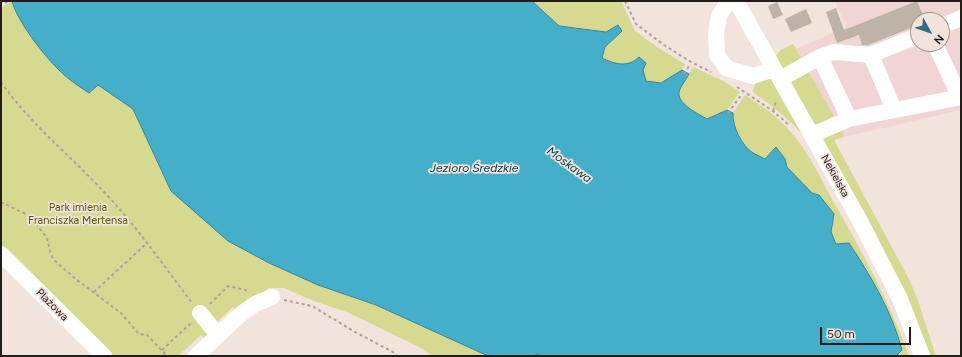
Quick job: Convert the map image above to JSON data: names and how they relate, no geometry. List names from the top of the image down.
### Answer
{
  "streets": {
    "street": ["Nekielska", "Plażowa"]
  },
  "water": ["Moskawa", "Jezioro Średzkie"],
  "parks": ["Park imienia Franciszka Mertensa"],
  "scale_bar": "50 m",
  "north": "bottom right"
}
